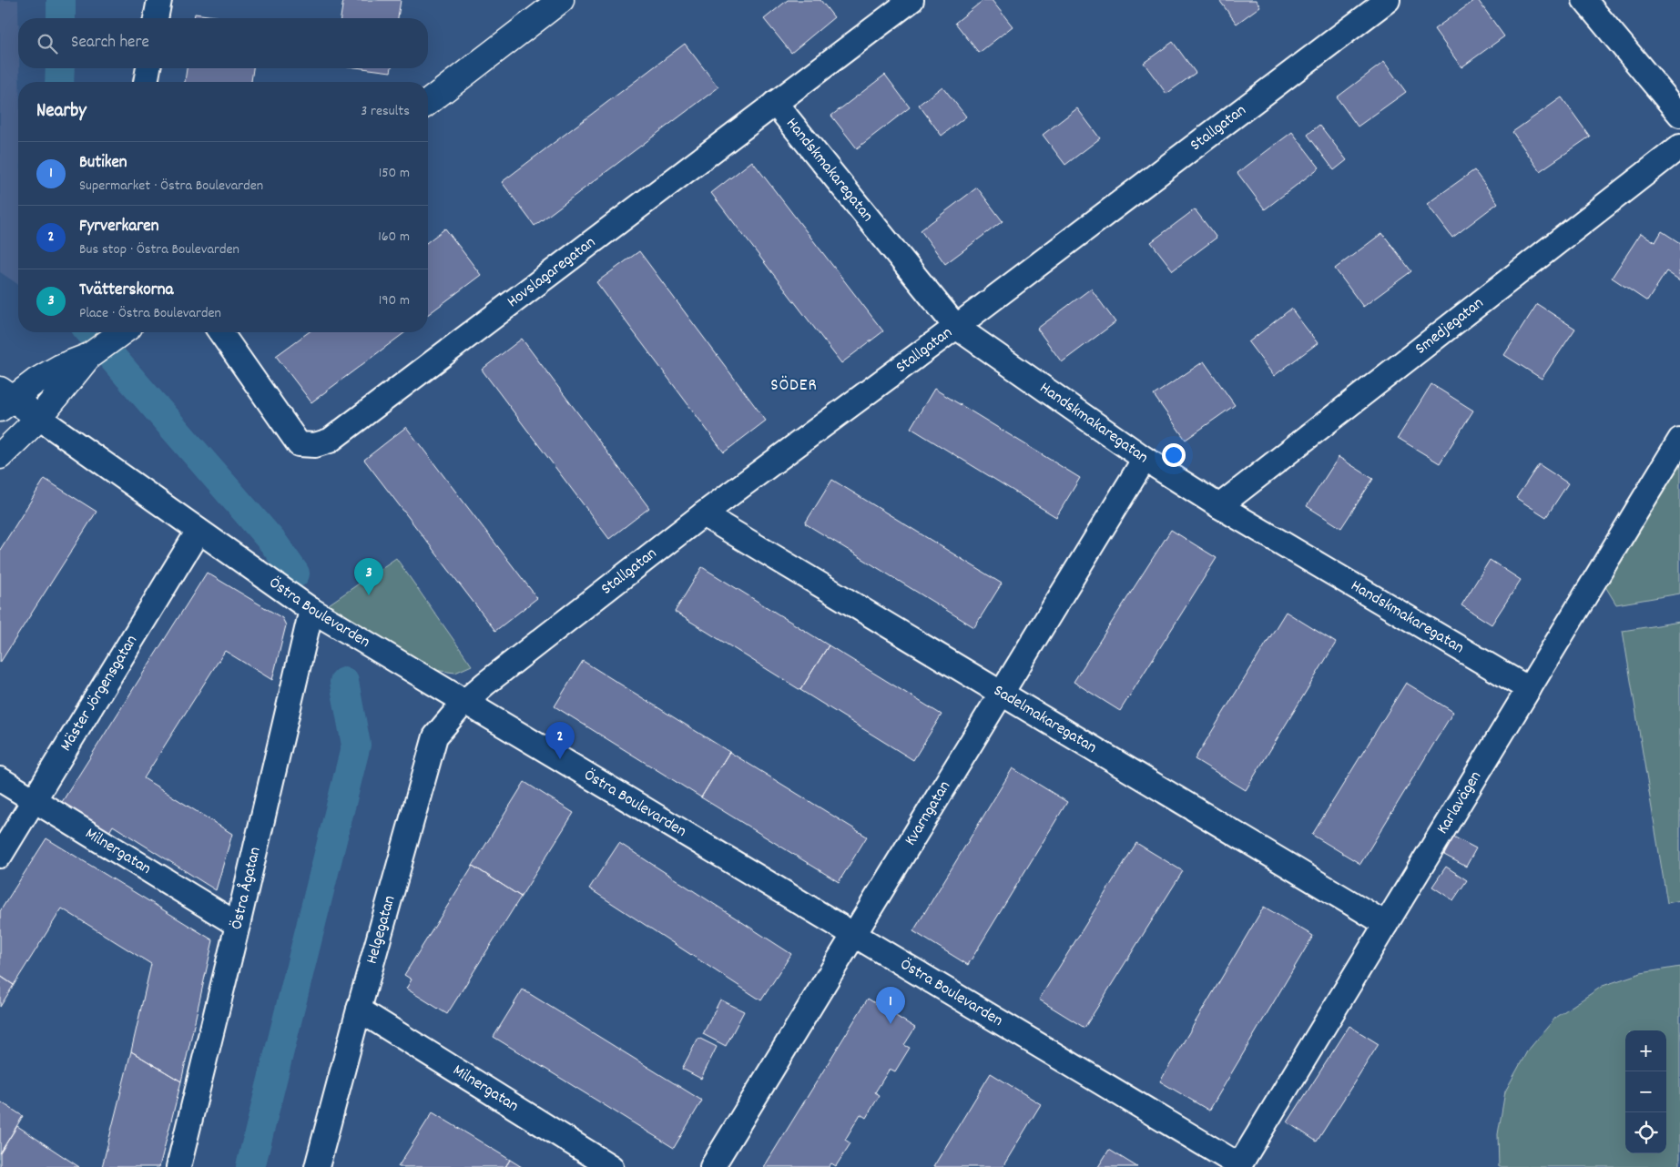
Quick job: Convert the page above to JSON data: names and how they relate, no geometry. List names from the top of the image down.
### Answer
{
  "streets": {
    "main road": ["Östra Boulevarden"],
    "street": [
      "Stallgatan",
      "Handskmakaregatan",
      "Hovslagaregatan",
      "Smedjegatan",
      "Mäster Jörgensgatan",
      "Sadelmakaregatan",
      "Karlavägen",
      "Kvarngatan",
      "Milnergatan",
      "Östra Ågatan",
      "Helgegatan"
    ]
  },
  "crossings": [
    ["Stallgatan", "Handskmakaregatan"],
    ["Stallgatan", "Östra Boulevarden"],
    ["Stallgatan", "Sadelmakaregatan"],
    ["Stallgatan", "Helgegatan"],
    ["Handskmakaregatan", "Hovslagaregatan"],
    ["Handskmakaregatan", "Smedjegatan"],
    ["Handskmakaregatan", "Karlavägen"],
    ["Handskmakaregatan", "Kvarngatan"],
    ["Östra Boulevarden", "Mäster Jörgensgatan"],
    ["Östra Boulevarden", "Karlavägen"],
    ["Östra Boulevarden", "Kvarngatan"],
    ["Östra Boulevarden", "Östra Ågatan"],
    ["Östra Boulevarden", "Helgegatan"],
    ["Mäster Jörgensgatan", "Milnergatan"],
    ["Sadelmakaregatan", "Karlavägen"],
    ["Sadelmakaregatan", "Kvarngatan"],
    ["Milnergatan", "Östra Ågatan"],
    ["Milnergatan", "Helgegatan"]
  ],
  "districts": ["SÖDER"],
  "page": {
    "search": "Search here",
    "heading": ["Nearby", "3 results"],
    "list": [
      {
        "mark": "1",
        "name": "Butiken",
        "note": "Supermarket · Östra Boulevarden",
        "value": "150 m"
      },
      {
        "mark": "2",
        "name": "Fyrverkaren",
        "note": "Bus stop · Östra Boulevarden",
        "value": "160 m"
      },
      {
        "mark": "3",
        "name": "Tvätterskorna",
        "note": "Place · Östra Boulevarden",
        "value": "190 m"
      }
    ],
    "pins": ["3", "2", "1"],
    "map_buttons": ["+", "−"]
  }
}
